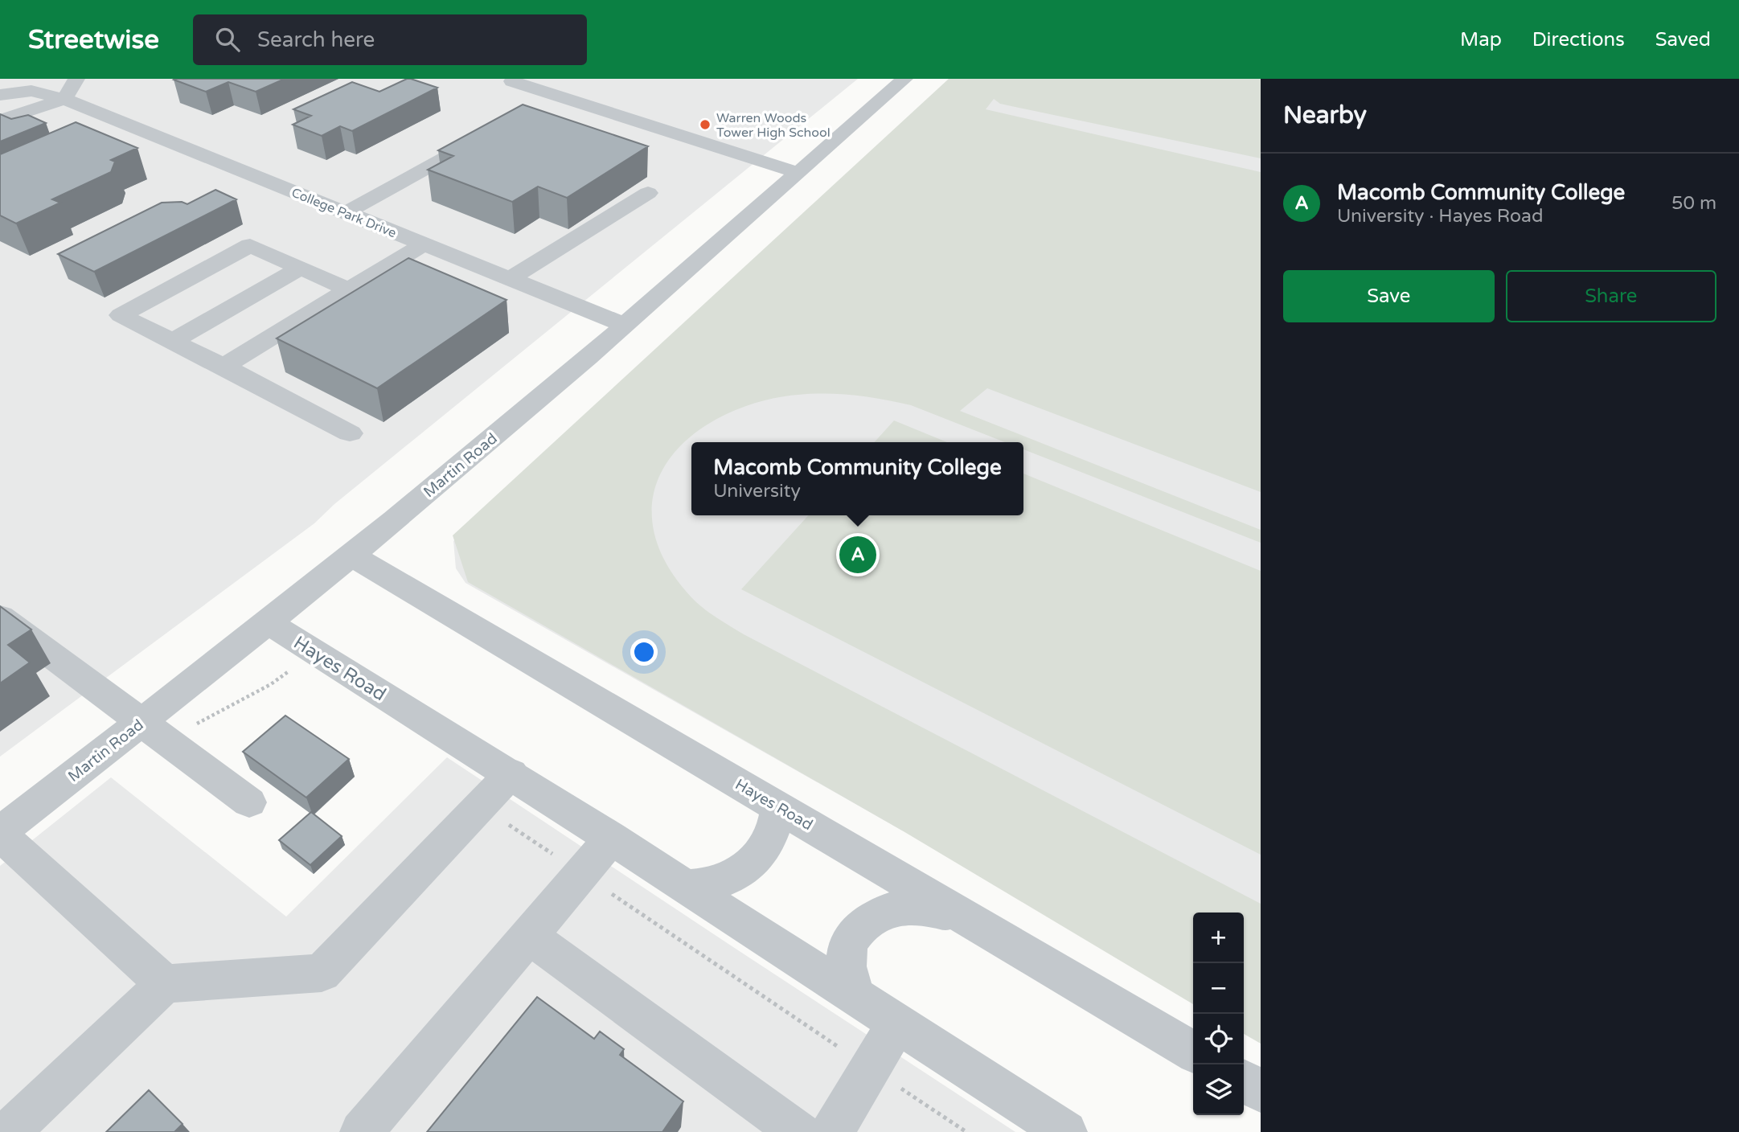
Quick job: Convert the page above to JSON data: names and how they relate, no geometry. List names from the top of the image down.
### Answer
{
  "streets": {
    "street": ["College Park Drive", "Martin Road", "Hayes Road"]
  },
  "crossings": [
    ["College Park Drive", "Martin Road"],
    ["Martin Road", "Hayes Road"]
  ],
  "places": ["Warren Woods Tower High School"],
  "page": {
    "header": "Streetwise",
    "search": "Search here",
    "nav": ["Map", "Directions", "Saved"],
    "heading": "Nearby",
    "list": [
      {
        "mark": "A",
        "name": "Macomb Community College",
        "note": "University · Hayes Road",
        "value": "50 m"
      }
    ],
    "buttons": ["Save", "Share"],
    "popup": ["Macomb Community College", "University"],
    "pins": "A",
    "map_buttons": ["+", "−"]
  }
}
